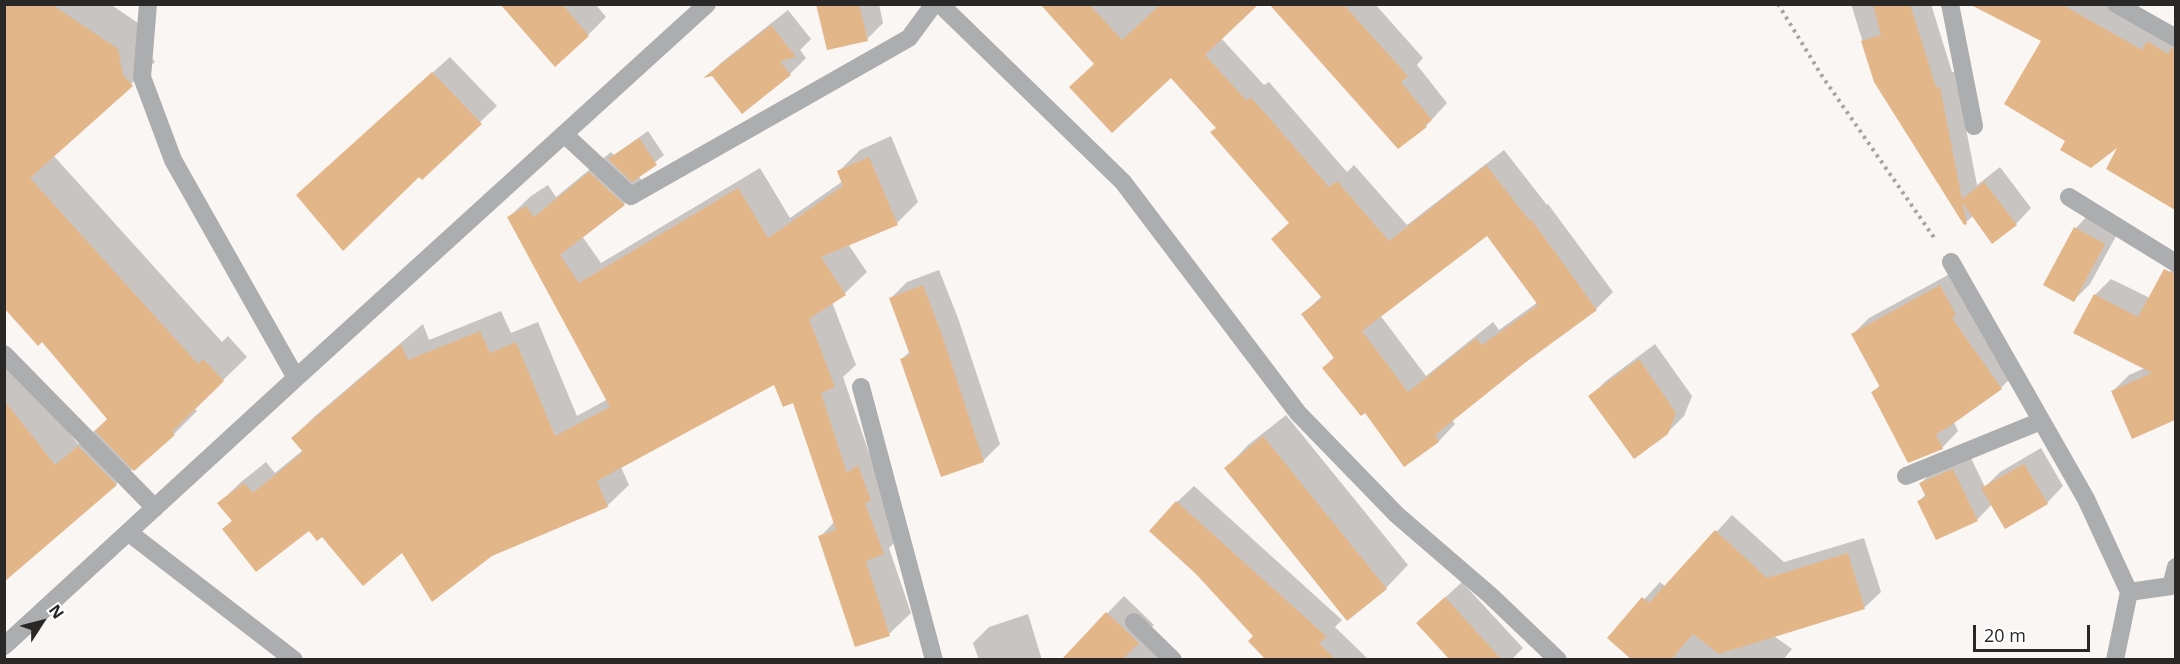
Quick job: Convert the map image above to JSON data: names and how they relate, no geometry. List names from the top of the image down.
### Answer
{
  "scale_bar": "20 m",
  "north": "top right"
}
